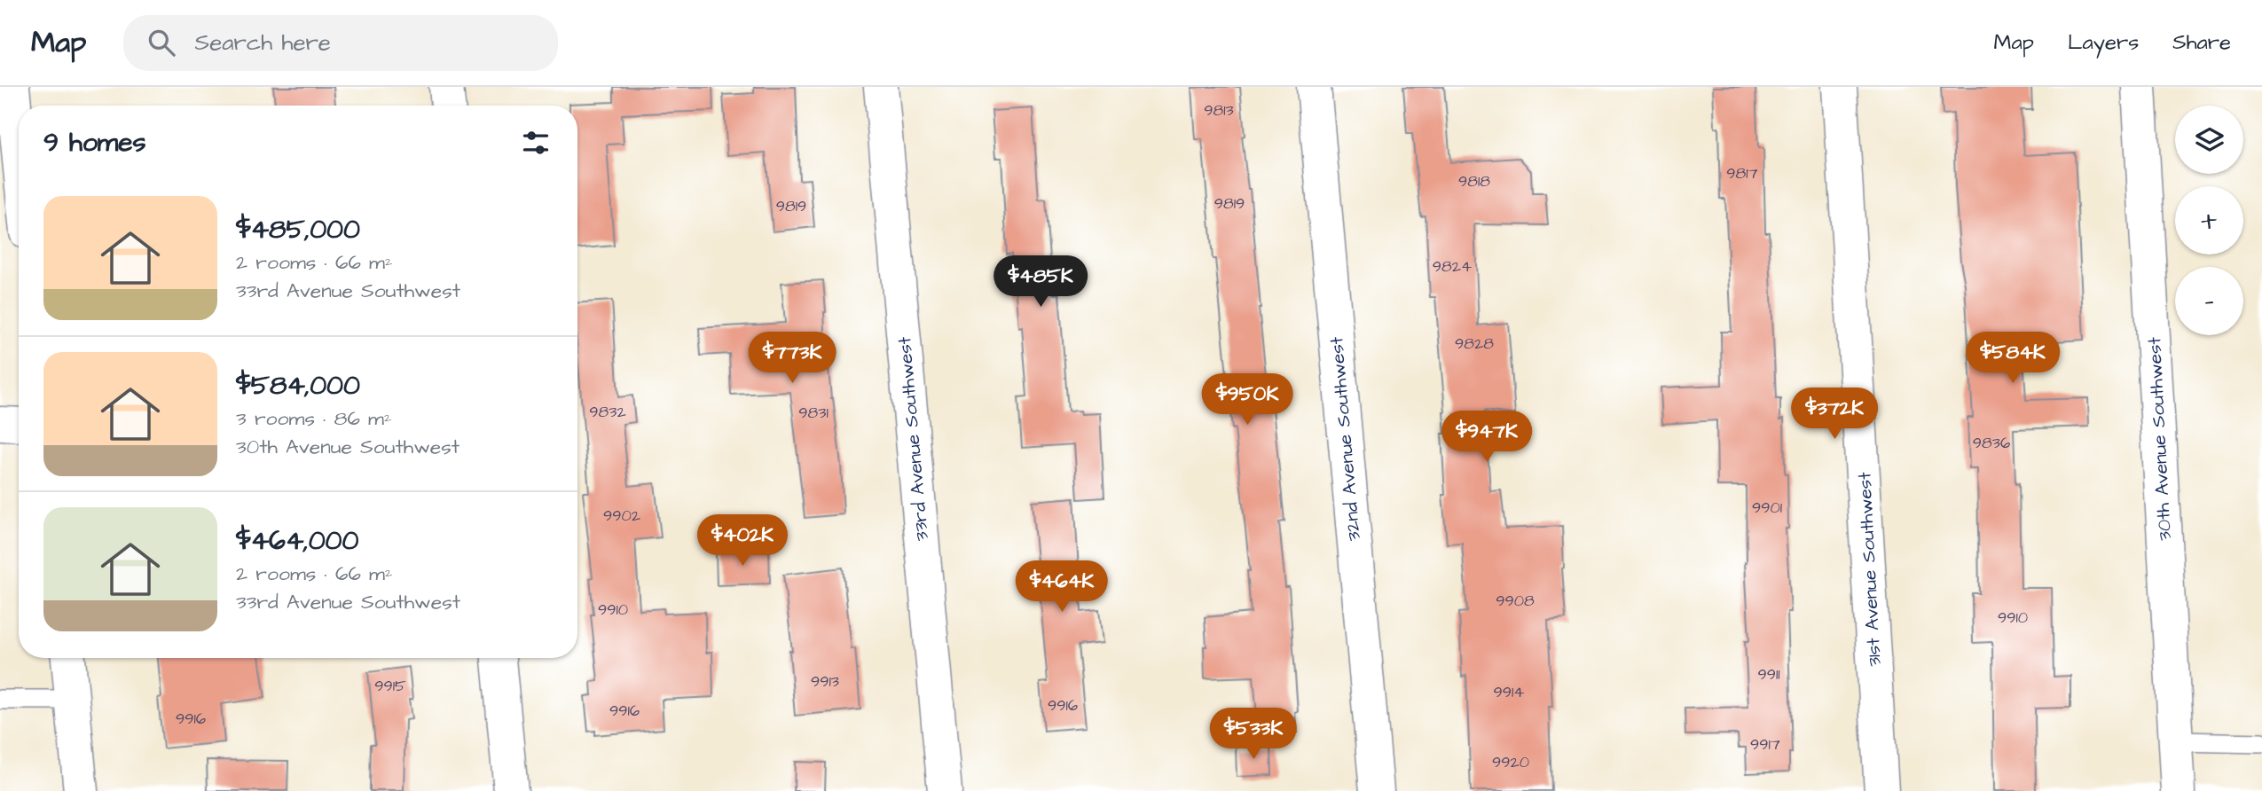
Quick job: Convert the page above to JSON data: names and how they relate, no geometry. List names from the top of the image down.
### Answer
{
  "streets": {
    "street": [
      "33rd Avenue Southwest",
      "32nd Avenue Southwest",
      "30th Avenue Southwest",
      "31st Avenue Southwest"
    ]
  },
  "house_numbers": [
    "9813",
    "9817",
    "9818",
    "9819",
    "9819",
    "9824",
    "9828",
    "9832",
    "9831",
    "9836",
    "9901",
    "9902",
    "9908",
    "9910",
    "9910",
    "9911",
    "9913",
    "9915",
    "9914",
    "9916",
    "9916",
    "9916",
    "9917",
    "9920"
  ],
  "page": {
    "header": "Map",
    "search": "Search here",
    "nav": ["Map", "Layers", "Share"],
    "map_buttons": ["+", "−"],
    "heading": "9 homes",
    "list": [
      {
        "name": "$485,000",
        "note": "2 rooms · 66 m² · 33rd Avenue Southwest"
      },
      {
        "name": "$584,000",
        "note": "3 rooms · 86 m² · 30th Avenue Southwest"
      },
      {
        "name": "$464,000",
        "note": "2 rooms · 66 m² · 33rd Avenue Southwest"
      }
    ],
    "price": [
      "$485K",
      "$773K",
      "$584K",
      "$950K",
      "$372K",
      "$947K",
      "$402K",
      "$464K",
      "$533K"
    ]
  }
}
